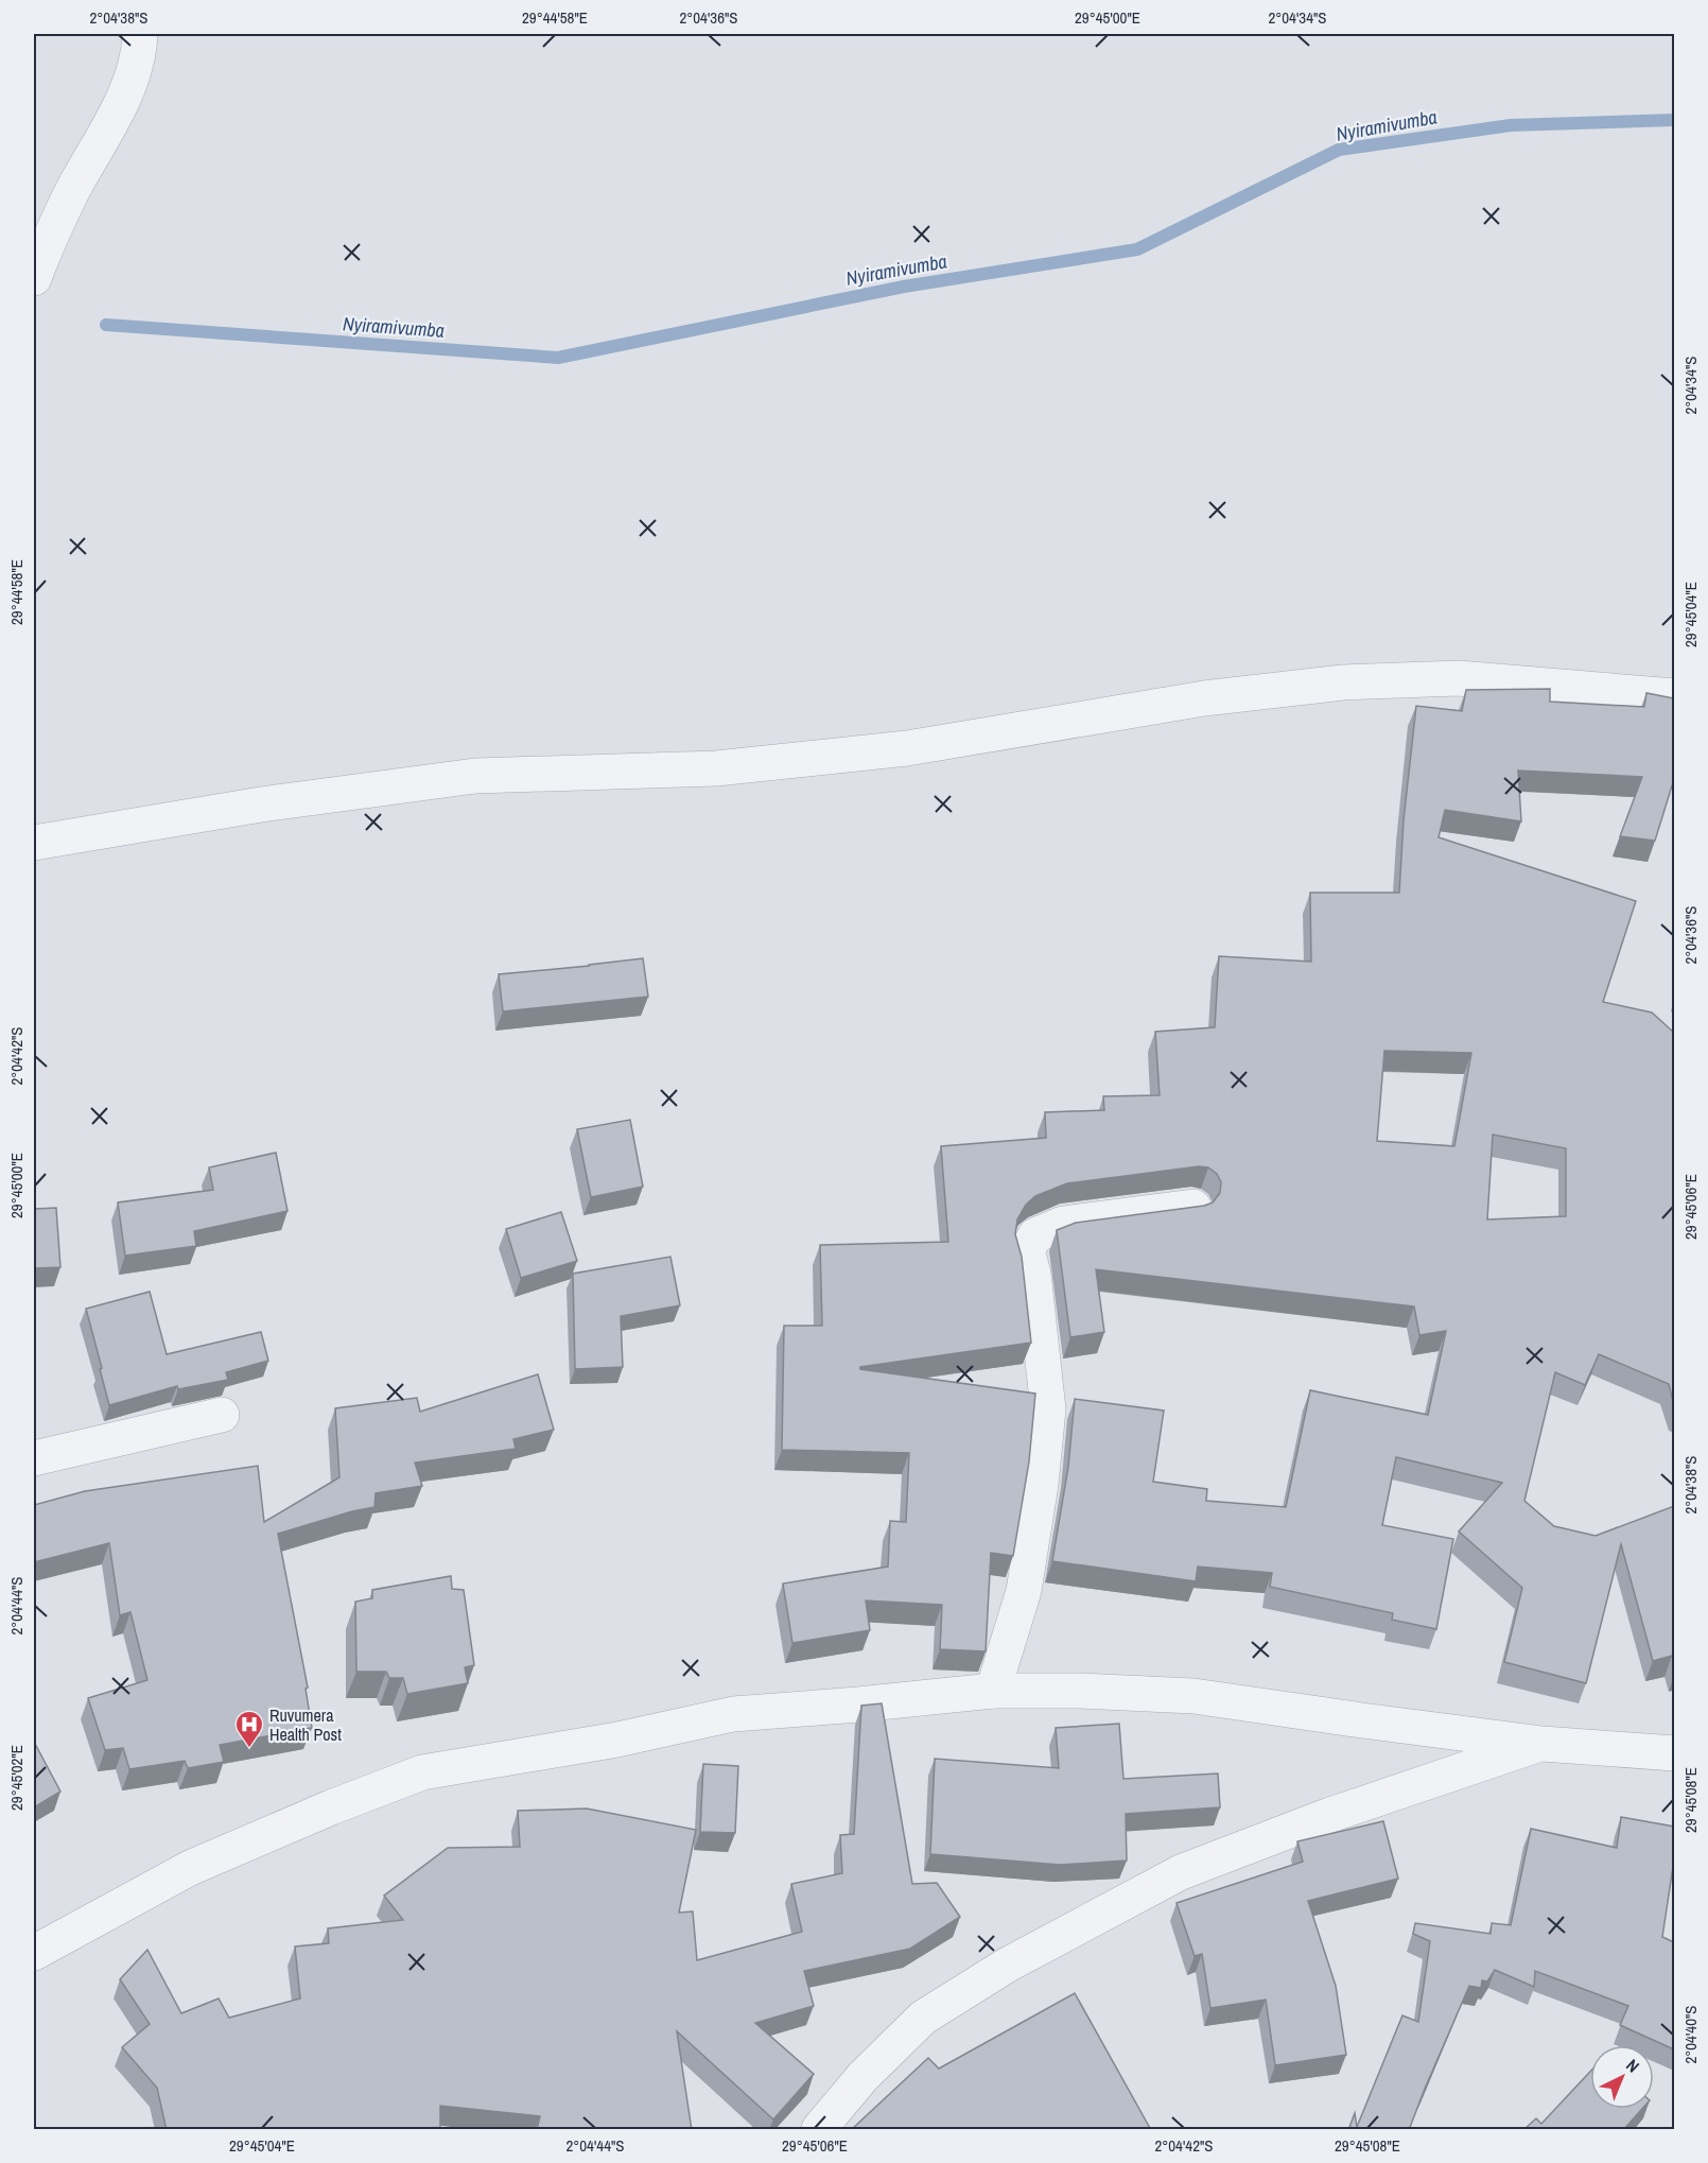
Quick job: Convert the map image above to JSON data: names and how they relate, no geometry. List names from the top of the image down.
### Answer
{
  "water": ["Nyiramivumba"],
  "places": {
    "hospital": ["Ruvumera Health Post"]
  },
  "north": "top right",
  "coordinates": [
    "2°04'38\"S",
    "29°44'58\"E",
    "2°04'36\"S",
    "29°45'00\"E",
    "2°04'34\"S",
    "29°45'04\"E",
    "2°04'42\"S",
    "29°45'06\"E",
    "2°04'44\"S",
    "29°45'02\"E",
    "29°45'08\"E",
    "2°04'40\"S"
  ]
}
